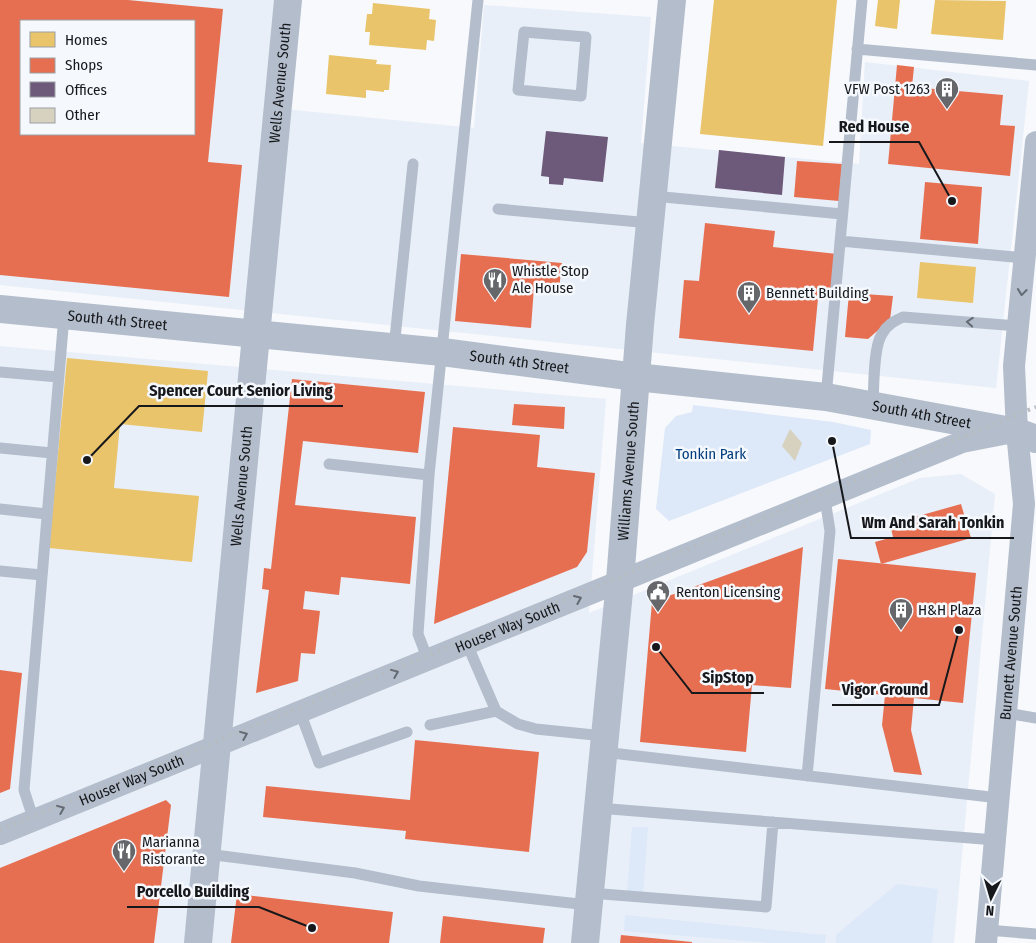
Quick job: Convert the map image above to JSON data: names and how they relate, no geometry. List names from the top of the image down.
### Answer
{
  "streets": {
    "street": [
      "Wells Avenue South",
      "South 4th Street",
      "Williams Avenue South",
      "Houser Way South",
      "Burnett Avenue South"
    ]
  },
  "crossings": [
    ["Wells Avenue South", "South 4th Street"],
    ["Wells Avenue South", "Houser Way South"],
    ["South 4th Street", "Williams Avenue South"],
    ["South 4th Street", "Houser Way South"],
    ["South 4th Street", "Burnett Avenue South"],
    ["Williams Avenue South", "Houser Way South"],
    ["Houser Way South", "Burnett Avenue South"]
  ],
  "one_way": ["Houser Way South"],
  "parks": ["Tonkin Park"],
  "places": {
    "building": ["VFW Post 1263", "Bennett Building", "H&H Plaza"],
    "other": [
      "Red House",
      "Wm And Sarah Tonkin",
      "Spencer Court Senior Living",
      "Vigor Ground",
      "SipStop",
      "Porcello Building"
    ],
    "restaurant": ["Whistle Stop Ale House", "Marianna Ristorante"],
    "public building": ["Renton Licensing"]
  },
  "legend": [
    "Homes",
    "Shops",
    "Offices",
    "Other"
  ],
  "north": "bottom"
}
